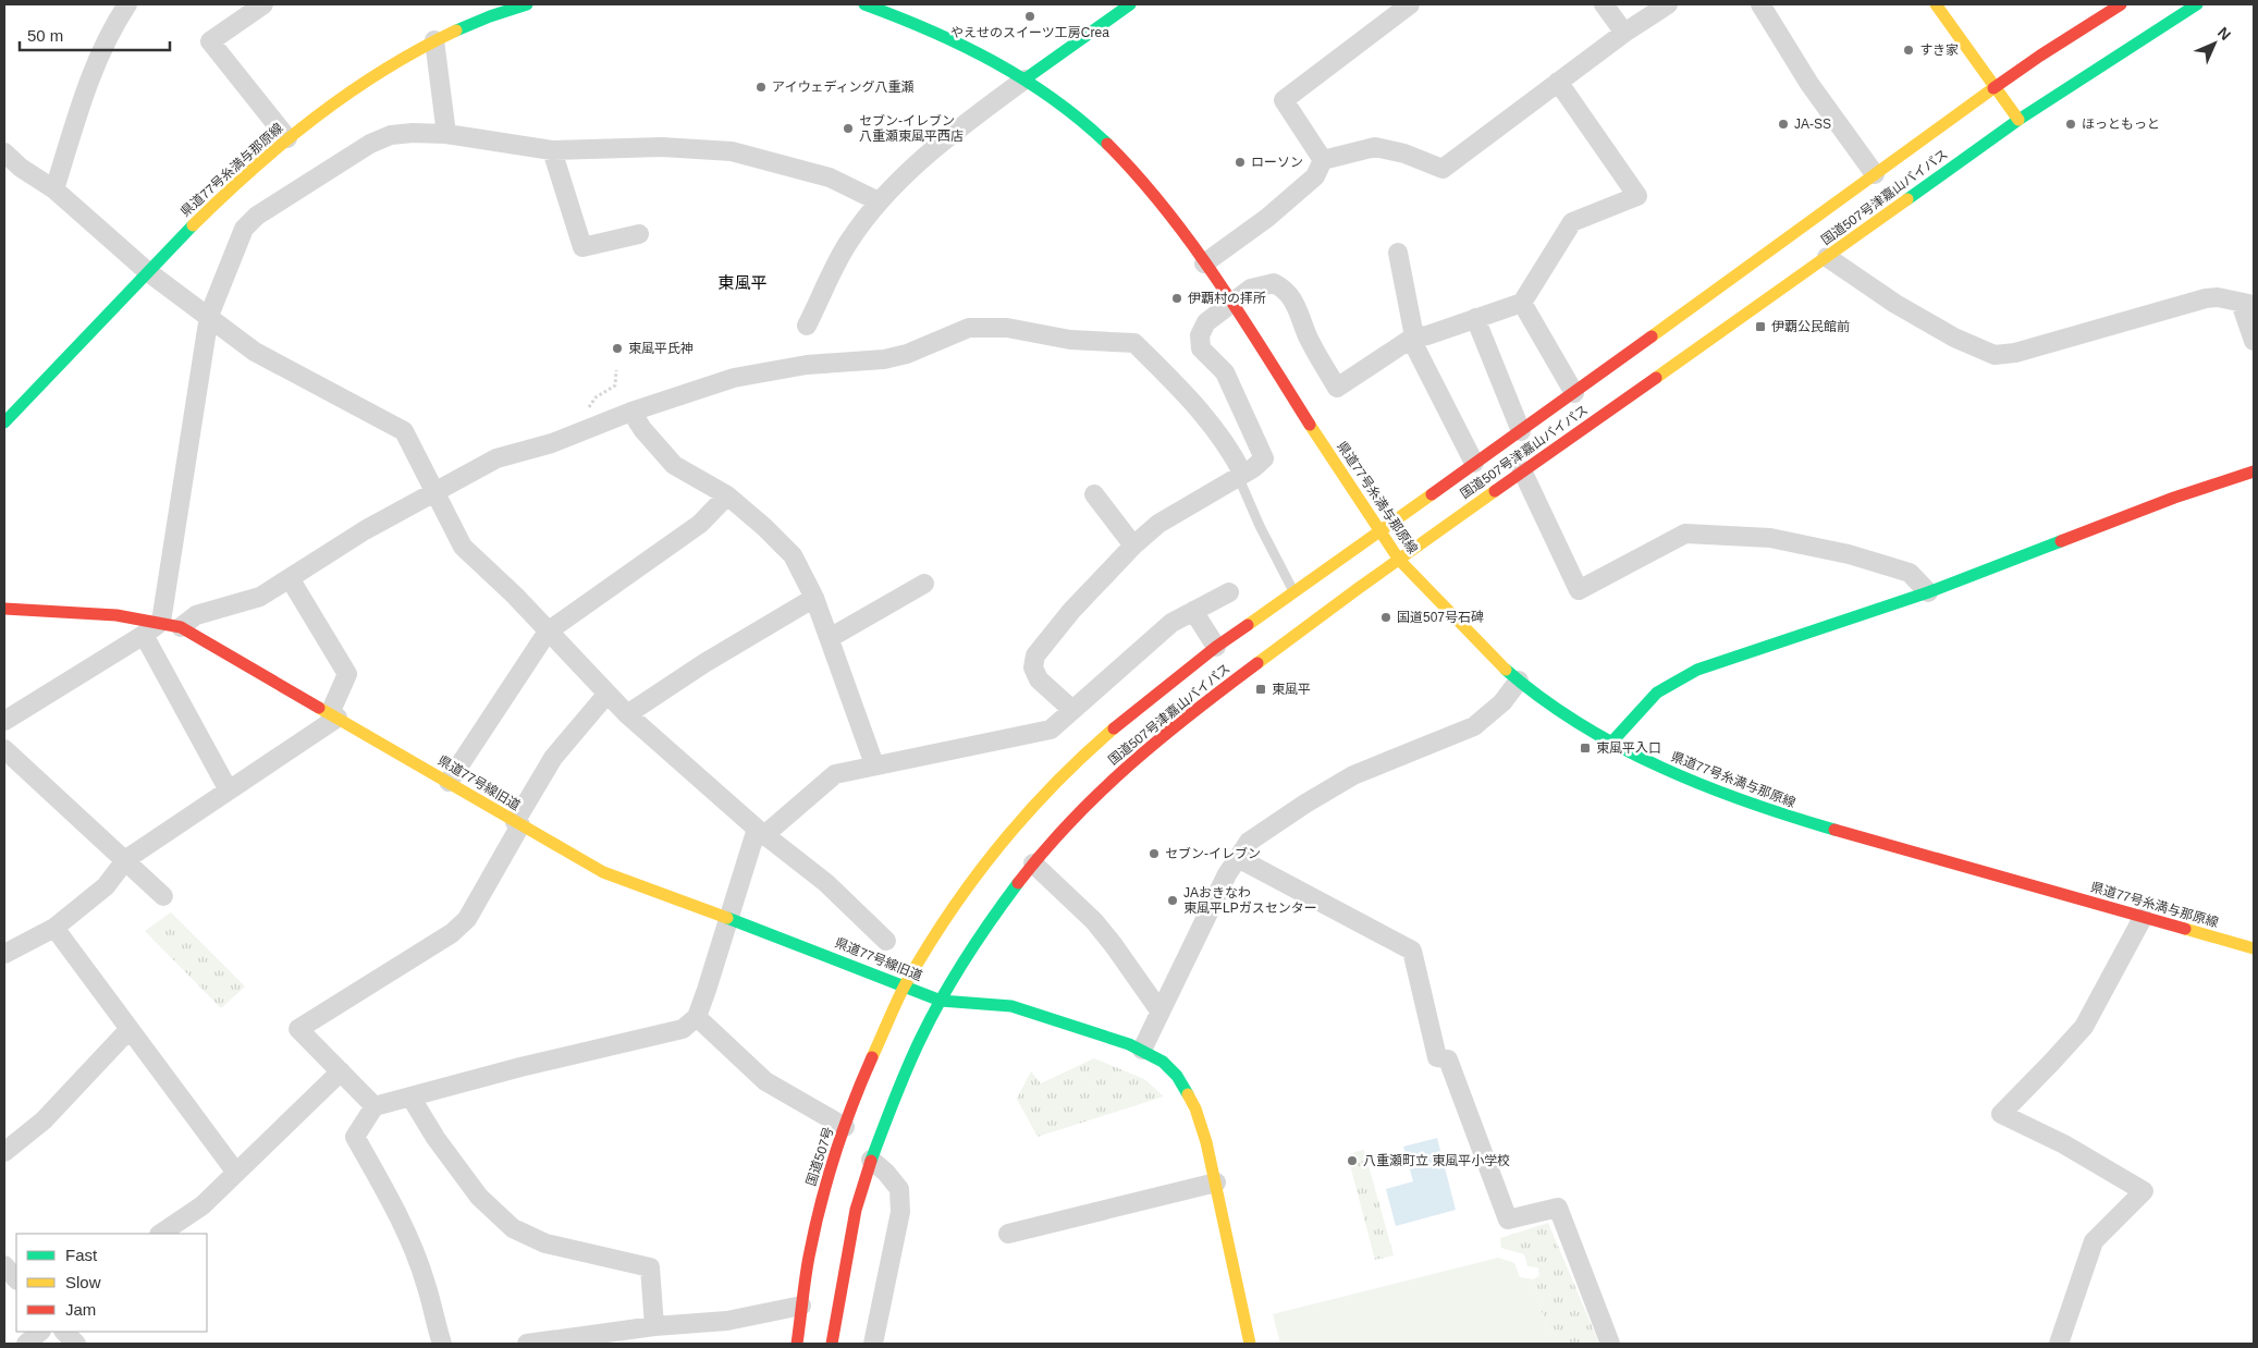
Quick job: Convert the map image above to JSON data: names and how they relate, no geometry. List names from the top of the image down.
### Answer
{
  "streets": {
    "main road": [
      "県道77号糸満与那原線",
      "国道507号津嘉山バイパス",
      "県道77号線旧道",
      "国道507号"
    ]
  },
  "crossings": [
    ["県道77号糸満与那原線", "国道507号津嘉山バイパス"],
    ["国道507号津嘉山バイパス", "県道77号線旧道"],
    ["国道507号津嘉山バイパス", "国道507号"],
    ["県道77号線旧道", "国道507号"]
  ],
  "districts": ["東風平"],
  "places": {
    "other": [
      "やえせのスイーツ工房Crea",
      "すき家",
      "アイウェディング八重瀬",
      "JA-SS",
      "ほっともっと",
      "セブン-イレブン 八重瀬東風平西店",
      "ローソン",
      "伊覇村の拝所",
      "東風平氏神",
      "国道507号石碑",
      "セブン-イレブン",
      "JAおきなわ 東風平LPガスセンター",
      "八重瀬町立 東風平小学校"
    ],
    "transit": ["伊覇公民館前", "東風平", "東風平入口"]
  },
  "legend": ["Fast", "Slow", "Jam"],
  "scale_bar": "50 m",
  "north": "top right"
}
